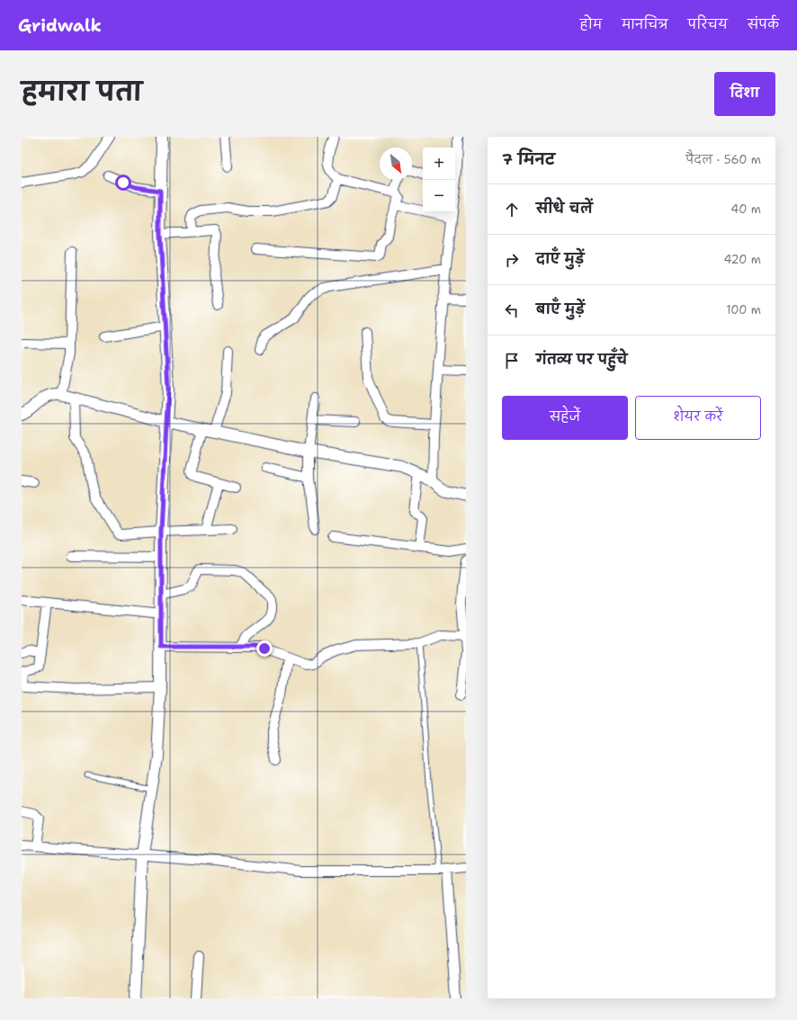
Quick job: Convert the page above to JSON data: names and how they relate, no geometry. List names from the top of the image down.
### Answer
{
  "north": "bottom right",
  "page": {
    "header": "Gridwalk",
    "nav": [
      "होम",
      "मानचित्र",
      "परिचय",
      "संपर्क"
    ],
    "title": "हमारा पता",
    "buttons": [
      "दिशा",
      ["सहेजें", "शेयर करें"]
    ],
    "heading": ["7 मिनट", "पैदल · 560 m"],
    "map_buttons": ["+", "−"],
    "list": [
      ["सीधे चलें", "40 m"],
      ["दाएँ मुड़ें", "420 m"],
      ["बाएँ मुड़ें", "100 m"],
      "गंतव्य पर पहुँचे"
    ]
  }
}
